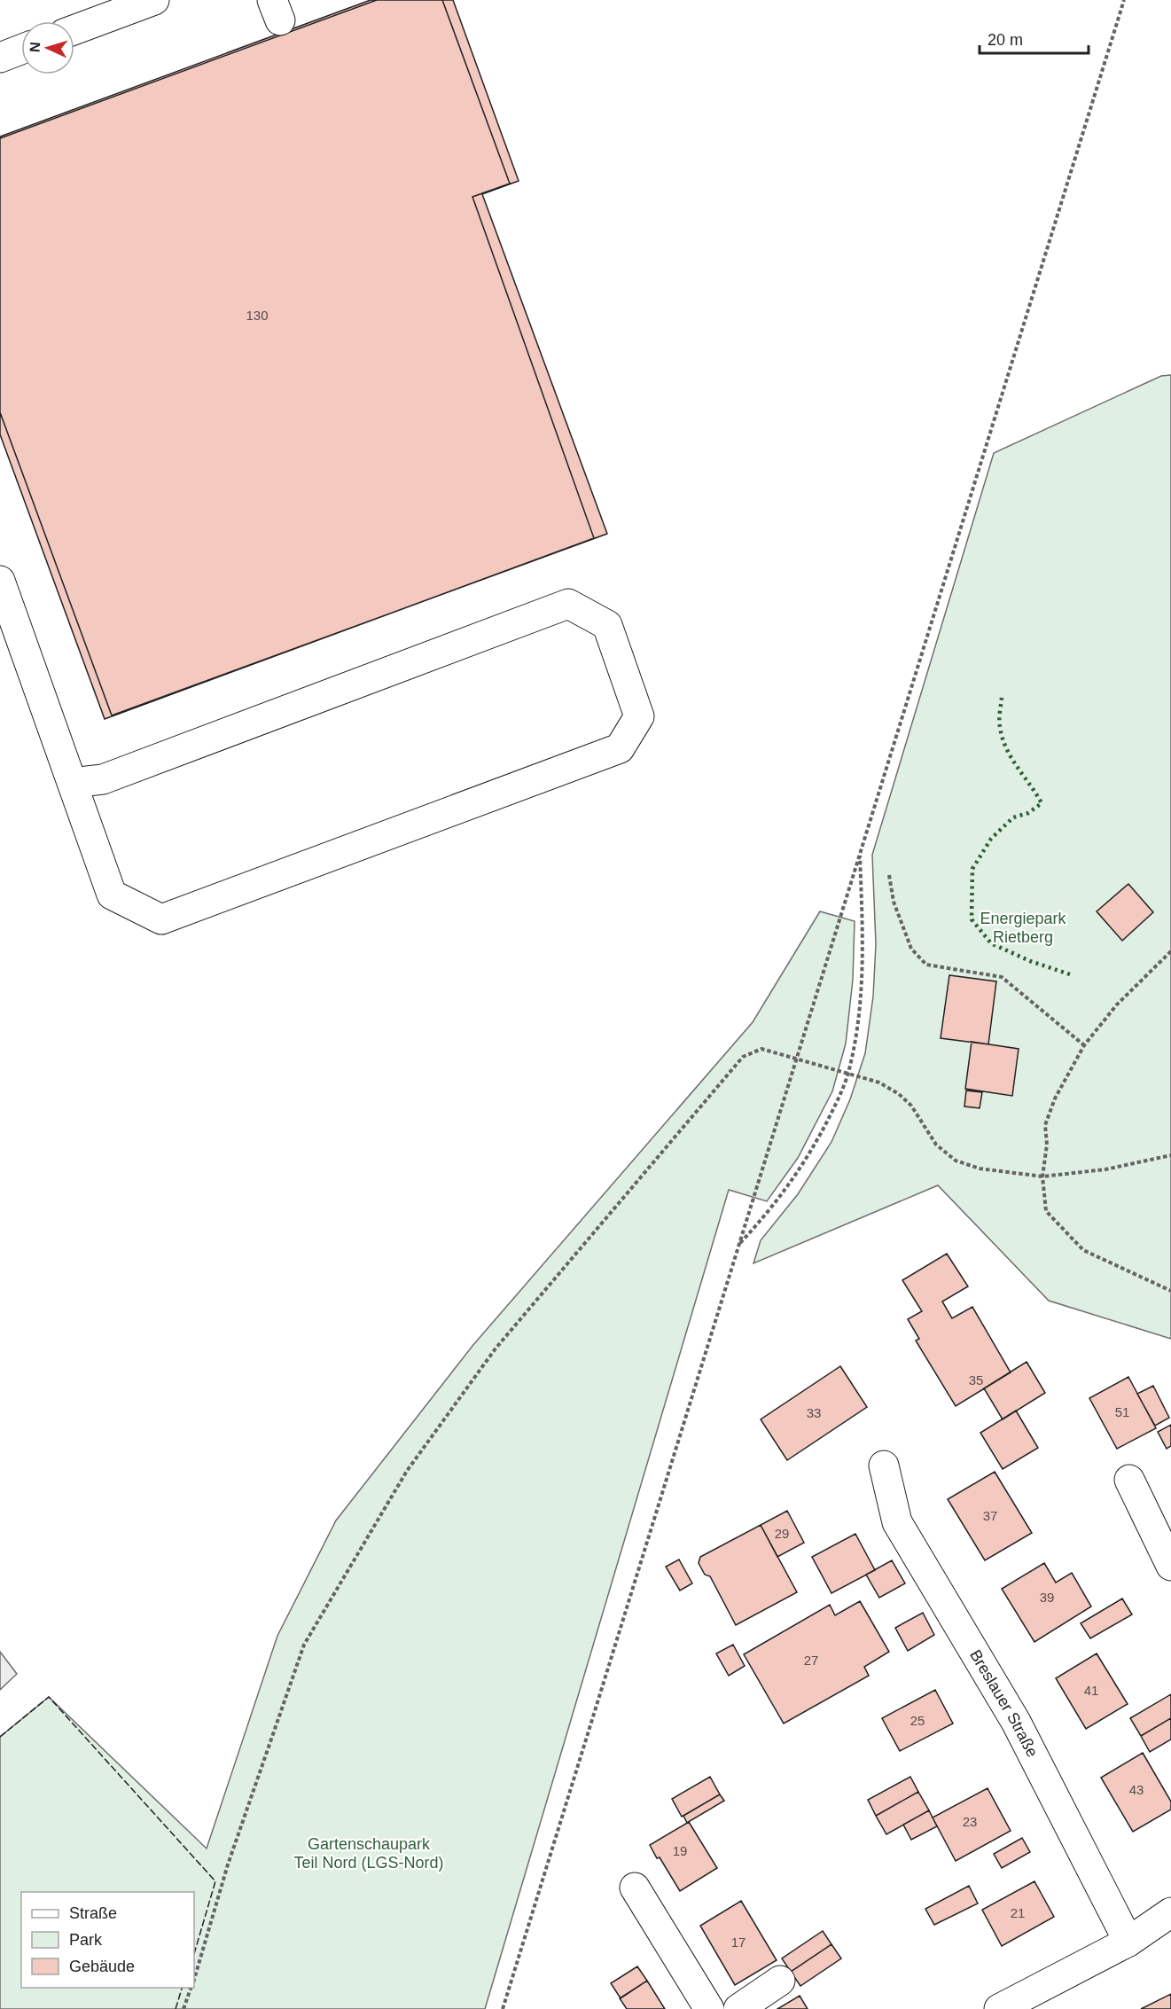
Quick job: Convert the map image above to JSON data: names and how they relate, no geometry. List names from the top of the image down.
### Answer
{
  "streets": {
    "street": ["Breslauer Straße"]
  },
  "parks": ["Energiepark Rietberg", "Gartenschaupark Teil Nord (LGS-Nord)"],
  "house_numbers": [
    "130",
    "35",
    "51",
    "33",
    "37",
    "29",
    "39",
    "27",
    "41",
    "25",
    "43",
    "23",
    "19",
    "21",
    "17"
  ],
  "legend": ["Straße", "Park", "Gebäude"],
  "scale_bar": "20 m",
  "north": "left"
}
